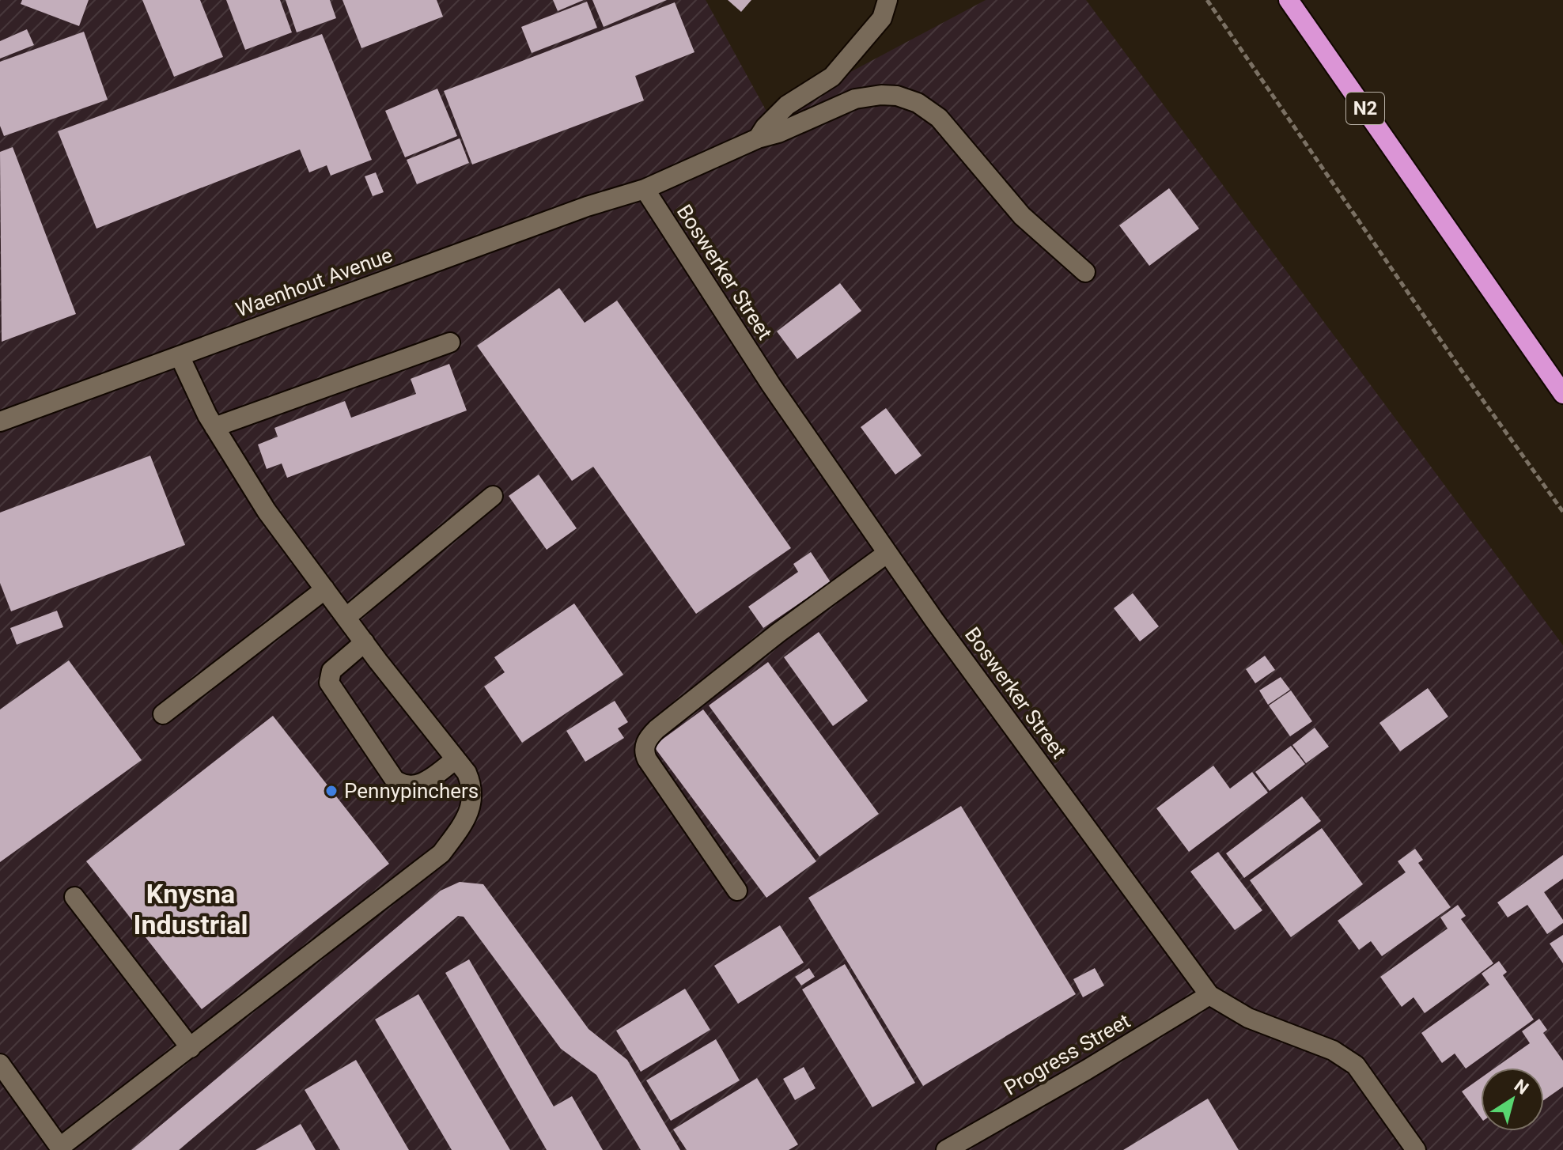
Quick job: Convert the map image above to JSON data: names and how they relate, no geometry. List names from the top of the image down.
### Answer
{
  "streets": {
    "highway": ["N2"],
    "street": ["Boswerker Street", "Waenhout Avenue", "Progress Street"]
  },
  "crossings": [
    ["Boswerker Street", "Waenhout Avenue"],
    ["Boswerker Street", "Progress Street"]
  ],
  "districts": ["Knysna Industrial"],
  "places": ["Pennypinchers"],
  "north": "top right"
}
